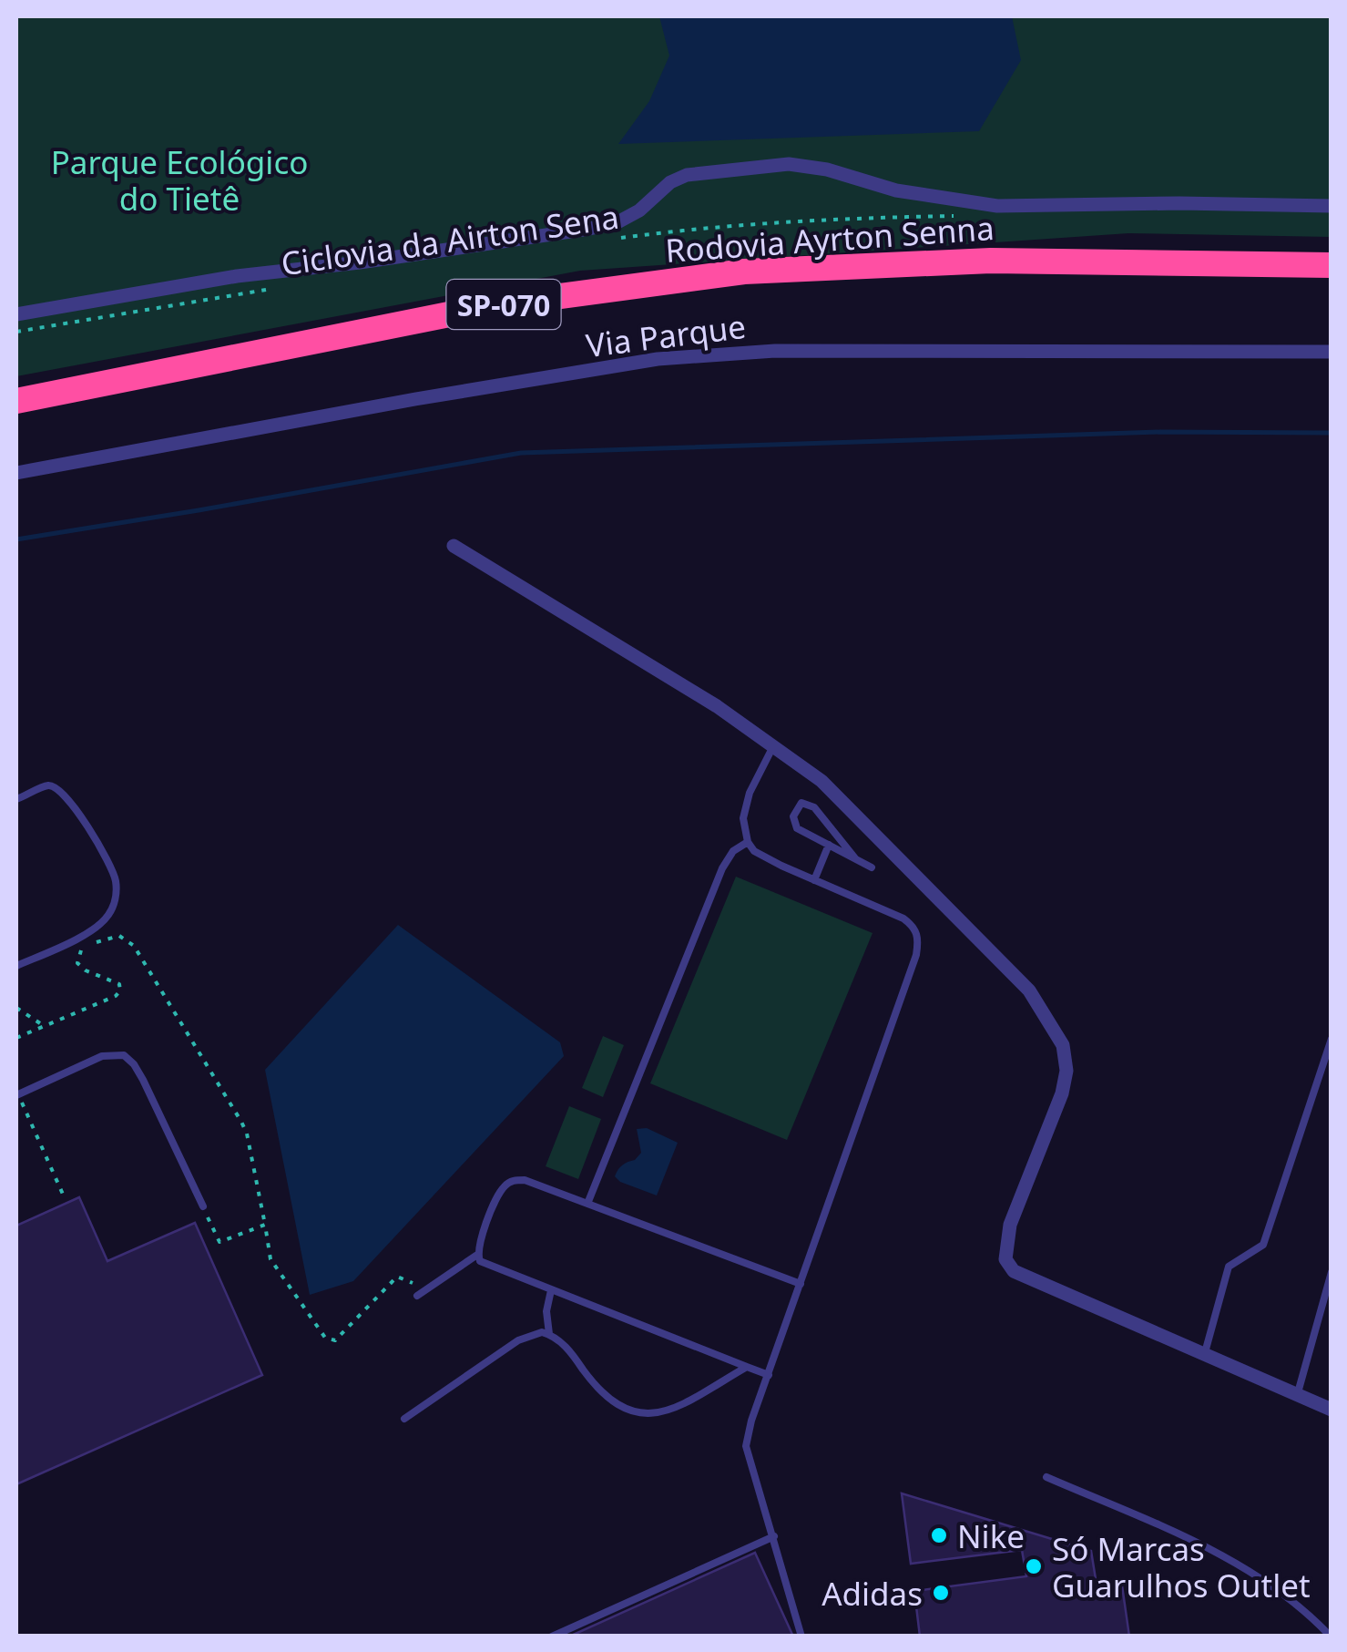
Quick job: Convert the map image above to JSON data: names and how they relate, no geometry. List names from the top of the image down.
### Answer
{
  "streets": {
    "highway": ["Rodovia Ayrton Senna", "SP-070"],
    "street": ["Via Parque"],
    "path": ["Ciclovia da Airton Sena"]
  },
  "parks": ["Parque Ecológico do Tietê"],
  "places": ["Nike", "Só Marcas Guarulhos Outlet", "Adidas"]
}
